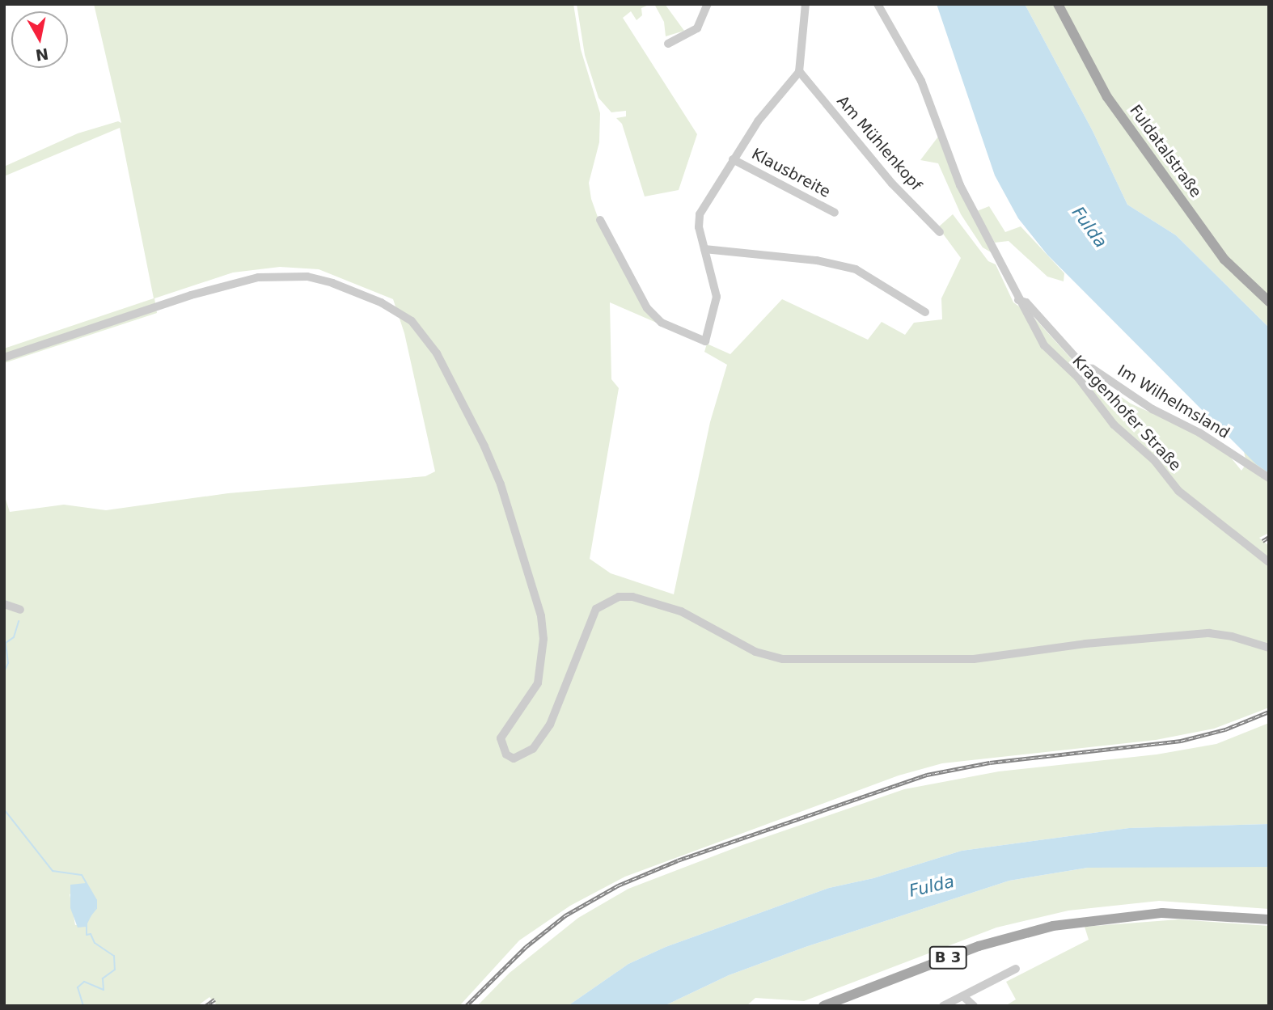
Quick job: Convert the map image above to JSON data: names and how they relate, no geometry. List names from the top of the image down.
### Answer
{
  "streets": {
    "main road": ["Fuldatalstraße", "B 3"],
    "street": [
      "Am Mühlenkopf",
      "Klausbreite",
      "Im Wilhelmsland",
      "Kragenhofer Straße"
    ]
  },
  "crossings": [
    ["Im Wilhelmsland", "Kragenhofer Straße"]
  ],
  "water": ["Fulda"],
  "north": "bottom"
}
